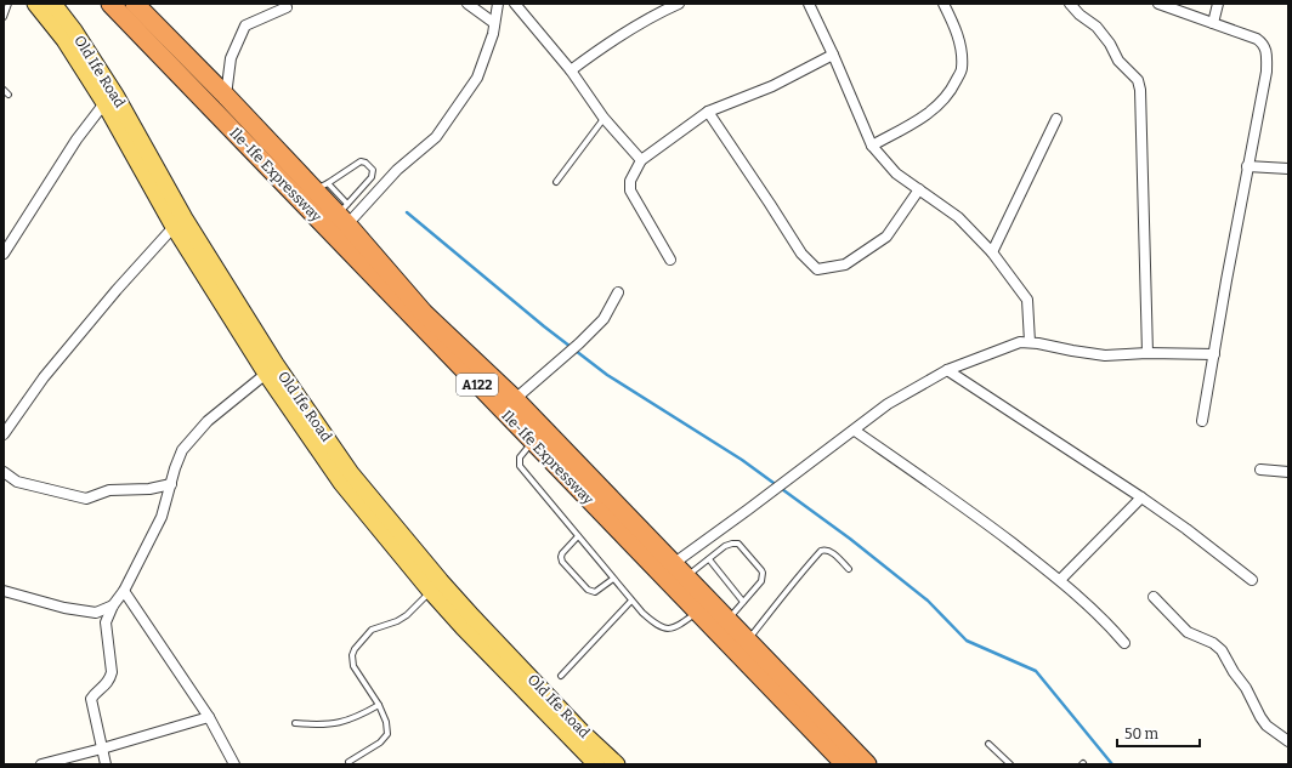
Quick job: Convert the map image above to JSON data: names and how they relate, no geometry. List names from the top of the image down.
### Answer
{
  "streets": {
    "highway": ["Ile-Ife Expressway", "A122"],
    "main road": ["Old Ife Road"]
  },
  "scale_bar": "50 m"
}
